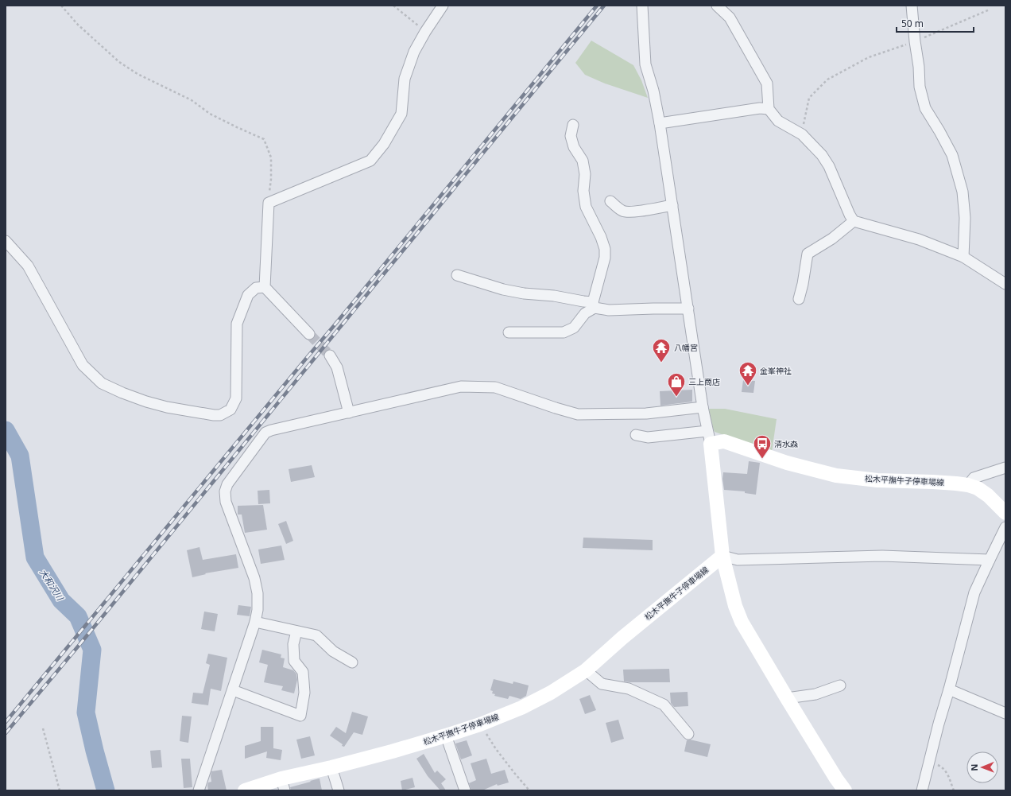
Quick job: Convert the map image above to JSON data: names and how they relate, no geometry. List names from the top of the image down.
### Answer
{
  "streets": {
    "main road": ["松木平撫牛子停車場線"]
  },
  "water": ["大和沢川"],
  "places": {
    "temple": ["八幡宮", "金峯神社"],
    "shop": ["三上商店"],
    "bus stop": ["清水森"]
  },
  "scale_bar": "50 m",
  "north": "left"
}
